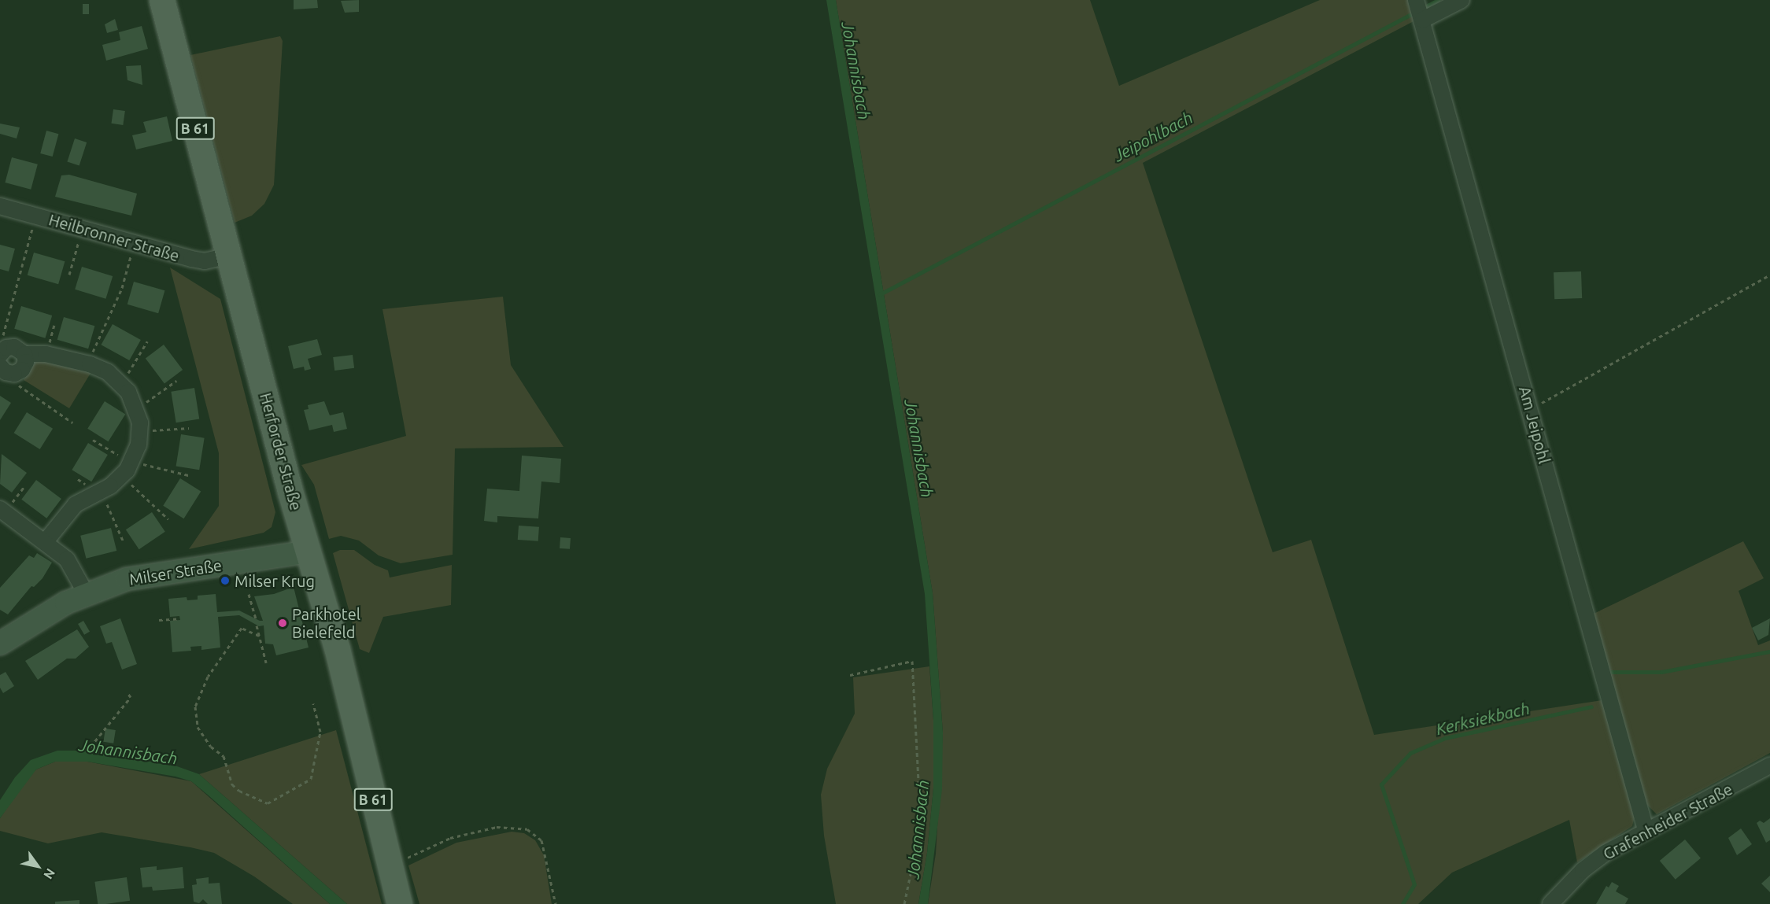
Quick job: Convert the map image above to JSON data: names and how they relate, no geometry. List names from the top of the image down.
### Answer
{
  "streets": {
    "main road": ["B 61", "Herforder Straße", "Milser Straße"],
    "street": ["Heilbronner Straße", "Am Jeipohl", "Grafenheider Straße"]
  },
  "crossings": [
    ["Heilbronner Straße", "Herforder Straße"],
    ["Am Jeipohl", "Grafenheider Straße"],
    ["Herforder Straße", "Milser Straße"]
  ],
  "water": ["Johannisbach", "Jeipohlbach", "Kerksiekbach"],
  "places": ["Milser Krug", "Parkhotel Bielefeld"],
  "north": "bottom right"
}
